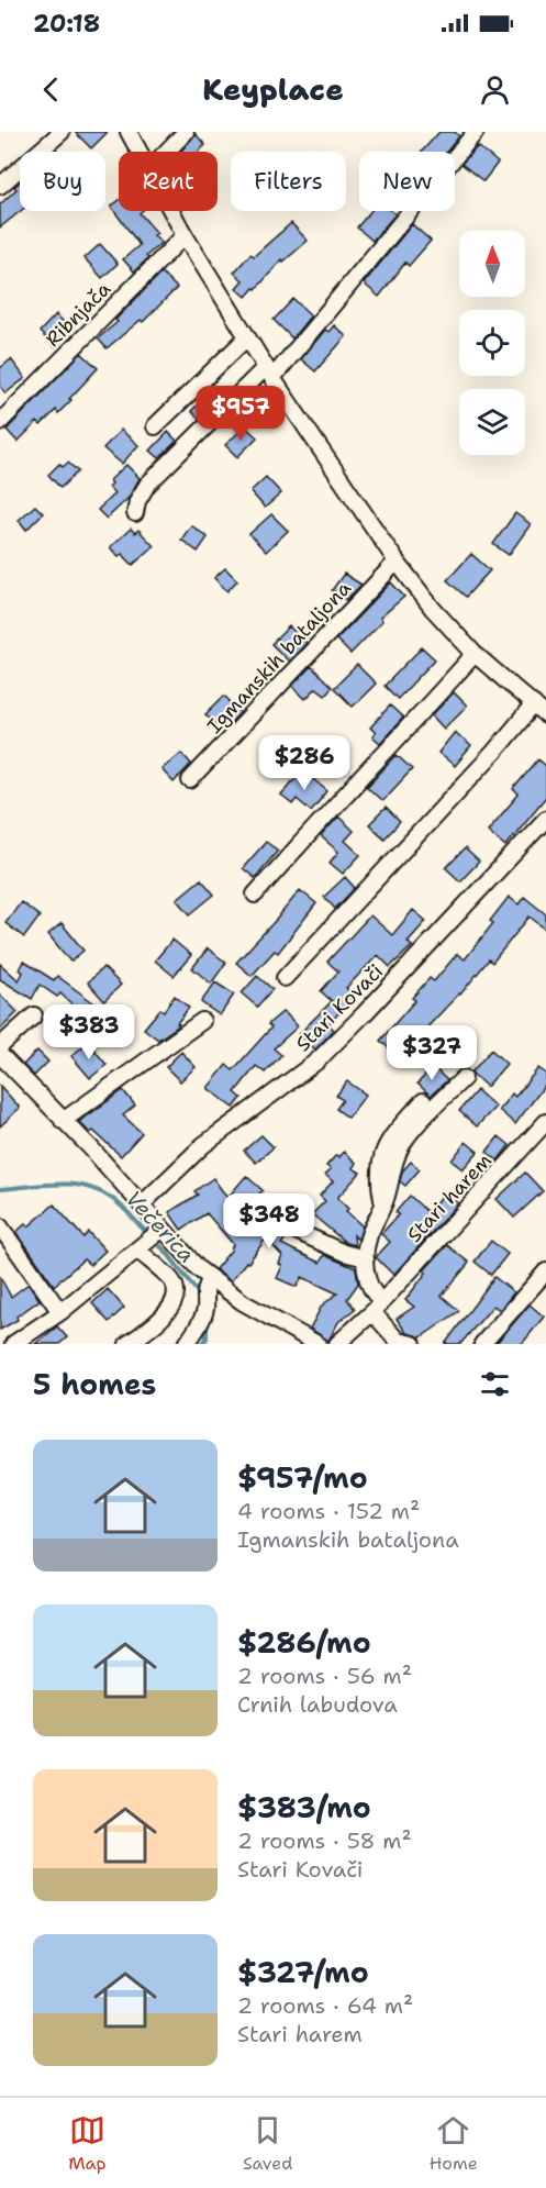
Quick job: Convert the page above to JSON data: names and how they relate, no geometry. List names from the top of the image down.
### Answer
{
  "streets": {
    "street": [
      "Ribnjača",
      "Igmanskih bataljona",
      "Stari Kovači",
      "Stari harem"
    ]
  },
  "water": ["Večerica"],
  "north": "top",
  "page": {
    "status": "20:18",
    "header": "Keyplace",
    "chip": [
      "Buy",
      "Rent",
      "Filters",
      "New"
    ],
    "price": [
      "$957",
      "$286",
      "$383",
      "$327",
      "$348"
    ],
    "heading": "5 homes",
    "list": [
      {
        "name": "$957/mo",
        "note": "4 rooms · 152 m² · Igmanskih bataljona"
      },
      {
        "name": "$286/mo",
        "note": "2 rooms · 56 m² · Crnih labudova"
      },
      {
        "name": "$383/mo",
        "note": "2 rooms · 58 m² · Stari Kovači"
      },
      {
        "name": "$327/mo",
        "note": "2 rooms · 64 m² · Stari harem"
      }
    ],
    "tabs": ["Map", "Saved", "Home"]
  }
}
